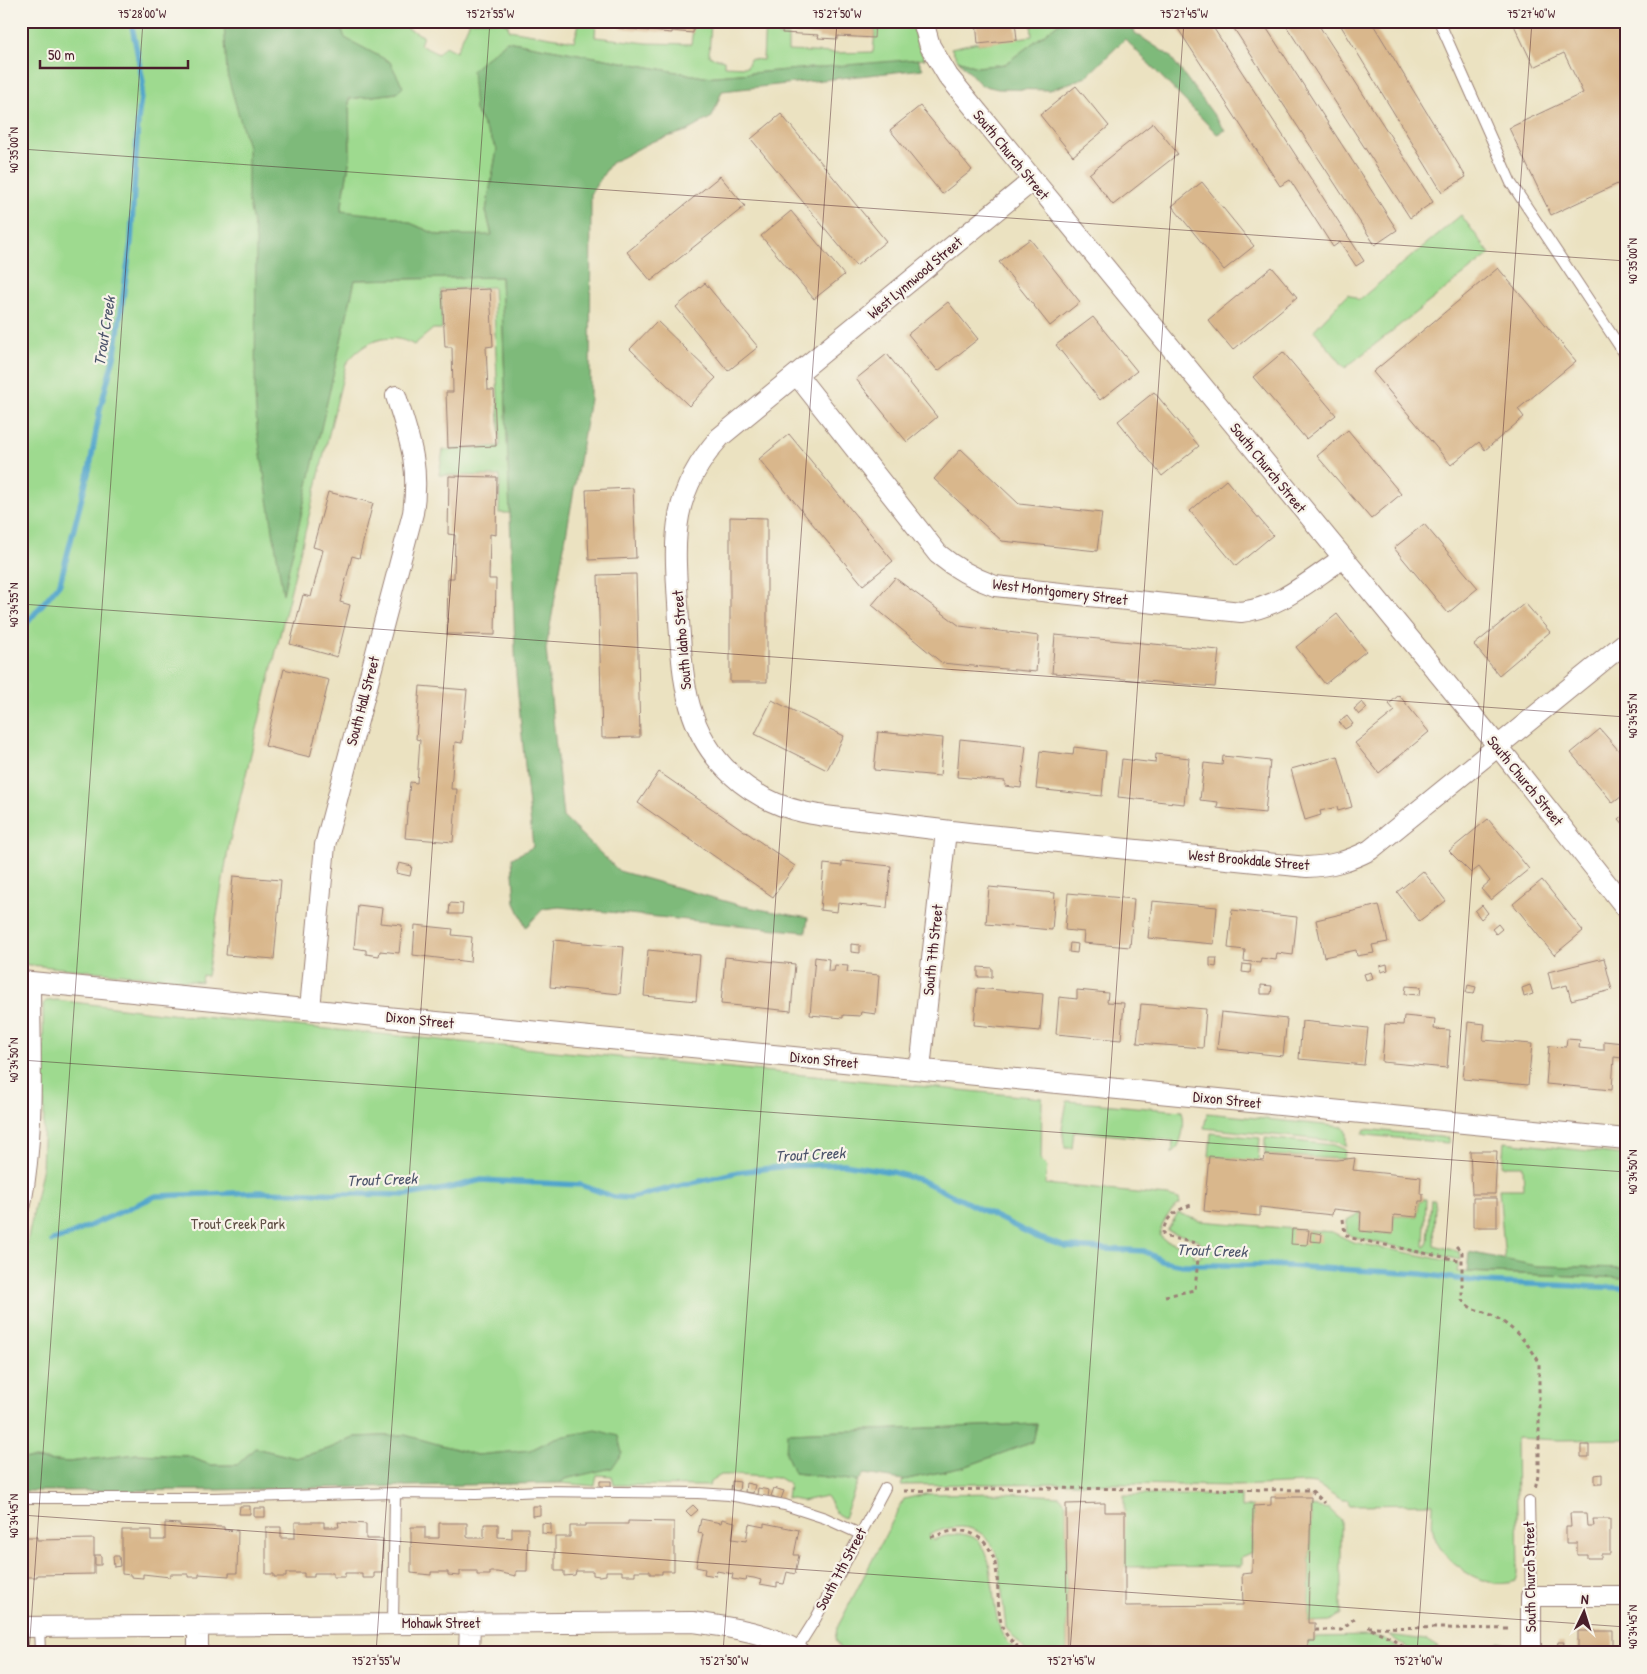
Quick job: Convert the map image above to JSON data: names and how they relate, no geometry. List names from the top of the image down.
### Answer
{
  "streets": {
    "street": [
      "South Church Street",
      "West Lynnwood Street",
      "West Montgomery Street",
      "South Idaho Street",
      "South Hall Street",
      "West Brookdale Street",
      "South 7th Street",
      "Dixon Street",
      "Mohawk Street"
    ]
  },
  "crossings": [
    ["South Church Street", "West Lynnwood Street"],
    ["South Church Street", "West Montgomery Street"],
    ["South Church Street", "West Brookdale Street"],
    ["West Lynnwood Street", "West Montgomery Street"],
    ["West Lynnwood Street", "South Idaho Street"],
    ["West Montgomery Street", "South Idaho Street"],
    ["South Idaho Street", "West Brookdale Street"],
    ["South Idaho Street", "South 7th Street"],
    ["South Hall Street", "Dixon Street"],
    ["West Brookdale Street", "South 7th Street"],
    ["South 7th Street", "Dixon Street"],
    ["South 7th Street", "Mohawk Street"]
  ],
  "water": ["Trout Creek"],
  "parks": ["Trout Creek Park"],
  "scale_bar": "50 m",
  "north": "top",
  "coordinates": [
    "75°28'00\"W",
    "75°27'55\"W",
    "75°27'50\"W",
    "75°27'45\"W",
    "75°27'40\"W",
    "40°35'00\"N",
    "40°34'55\"N",
    "40°34'50\"N",
    "40°34'45\"N"
  ]
}
